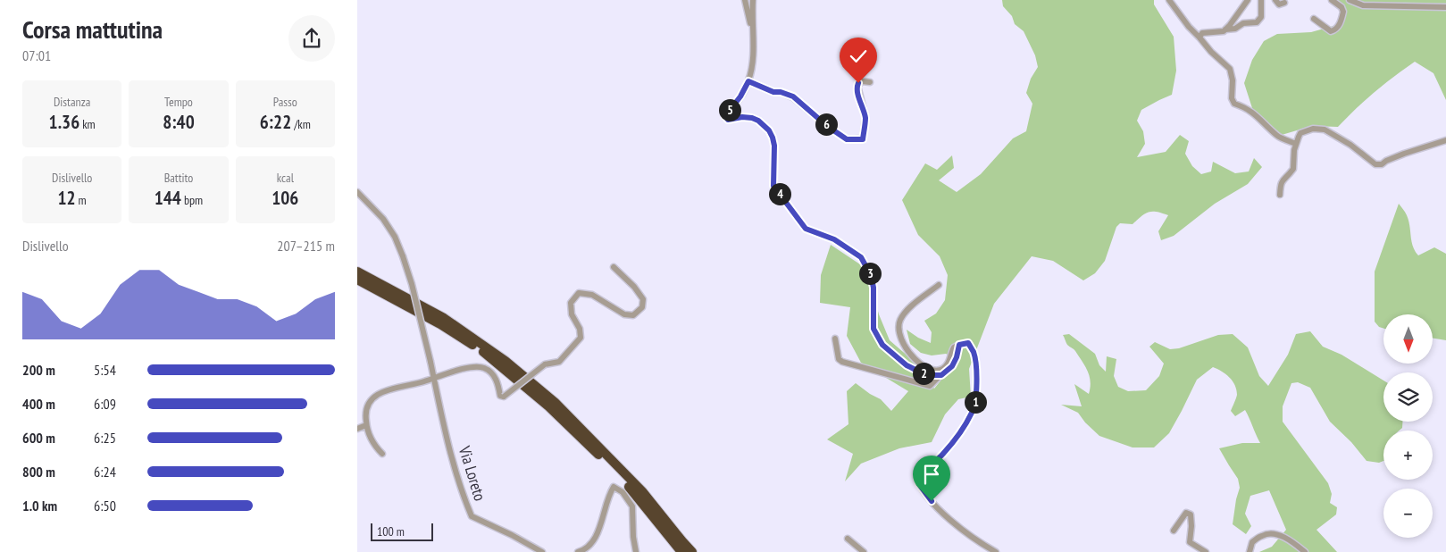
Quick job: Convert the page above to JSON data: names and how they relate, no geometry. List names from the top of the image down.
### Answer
{
  "streets": {
    "street": ["Via Loreto"]
  },
  "scale_bar": "100 m",
  "north": "bottom",
  "page": {
    "heading": ["Corsa mattutina", "07:01"],
    "stats": [
      ["Distanza", "1.36 km"],
      ["Tempo", "8:40"],
      ["Passo", "6:22 /km"],
      ["Dislivello", "12 m"],
      ["Battito", "144 bpm"],
      ["kcal", "106"]
    ],
    "pins": [
      "5",
      "6",
      "4",
      "3",
      "2",
      "1"
    ],
    "chart": ["Dislivello", "207–215 m"],
    "map_buttons": ["+", "−"],
    "list": [
      {
        "name": "200 m",
        "note": "5:54"
      },
      {
        "name": "400 m",
        "note": "6:09"
      },
      {
        "name": "600 m",
        "note": "6:25"
      },
      {
        "name": "800 m",
        "note": "6:24"
      },
      {
        "name": "1.0 km",
        "note": "6:50"
      }
    ],
    "scale": "100 m"
  }
}
